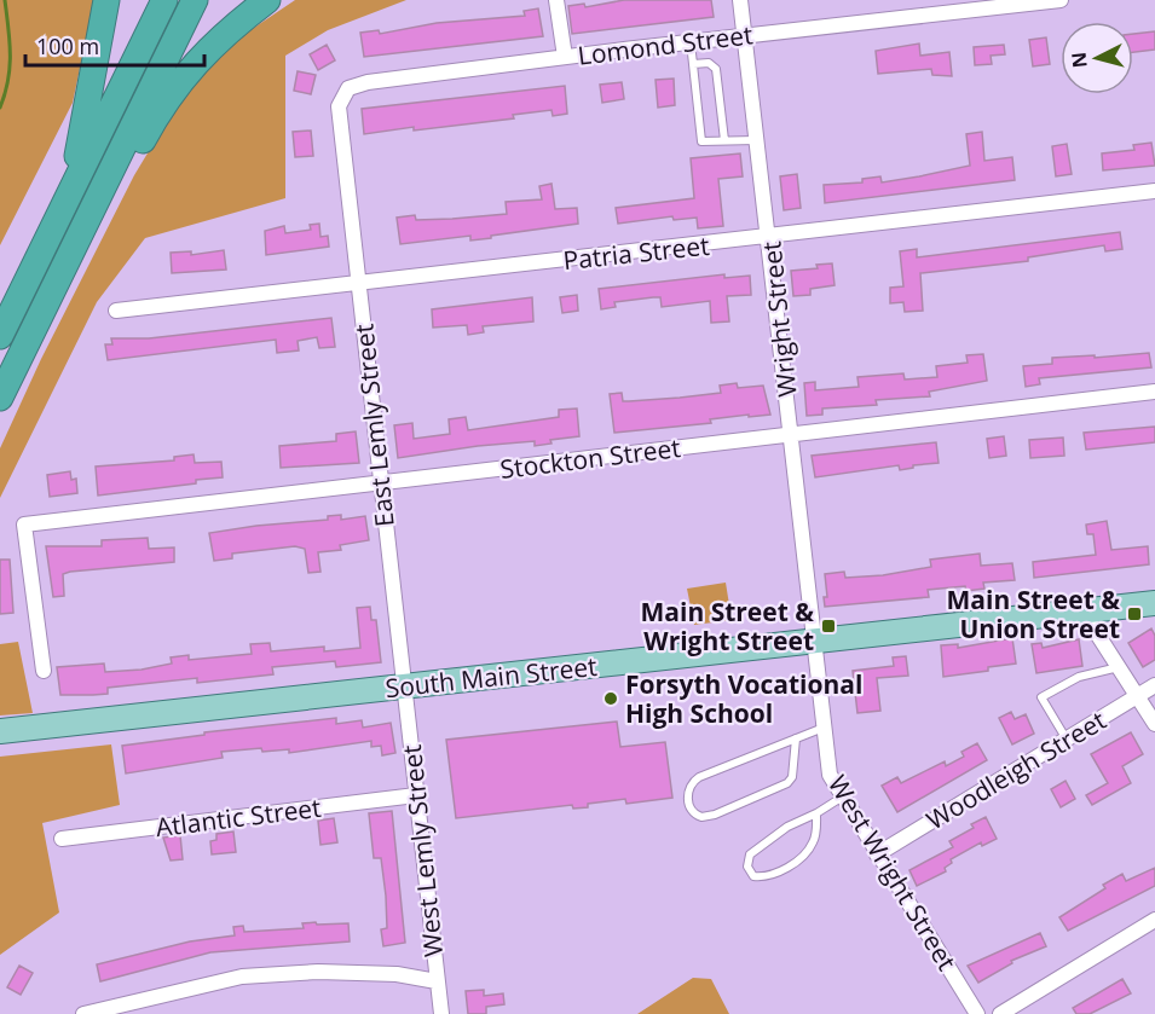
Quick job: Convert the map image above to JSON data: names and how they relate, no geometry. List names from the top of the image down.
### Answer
{
  "streets": {
    "main road": ["South Main Street"],
    "street": [
      "Lomond Street",
      "Patria Street",
      "Wright Street",
      "East Lemly Street",
      "Stockton Street",
      "Woodleigh Street",
      "Atlantic Street",
      "West Lemly Street",
      "West Wright Street"
    ]
  },
  "crossings": [
    ["Lomond Street", "Wright Street"],
    ["Lomond Street", "East Lemly Street"],
    ["Patria Street", "Wright Street"],
    ["Patria Street", "East Lemly Street"],
    ["Wright Street", "Stockton Street"],
    ["Wright Street", "South Main Street"],
    ["Wright Street", "West Wright Street"],
    ["East Lemly Street", "Stockton Street"],
    ["East Lemly Street", "South Main Street"],
    ["East Lemly Street", "West Lemly Street"],
    ["South Main Street", "West Lemly Street"],
    ["South Main Street", "West Wright Street"],
    ["Woodleigh Street", "West Wright Street"],
    ["Atlantic Street", "West Lemly Street"]
  ],
  "places": {
    "transit": ["Main Street & Union Street", "Main Street & Wright Street"],
    "other": ["Forsyth Vocational High School"]
  },
  "scale_bar": "100 m",
  "north": "left"
}
